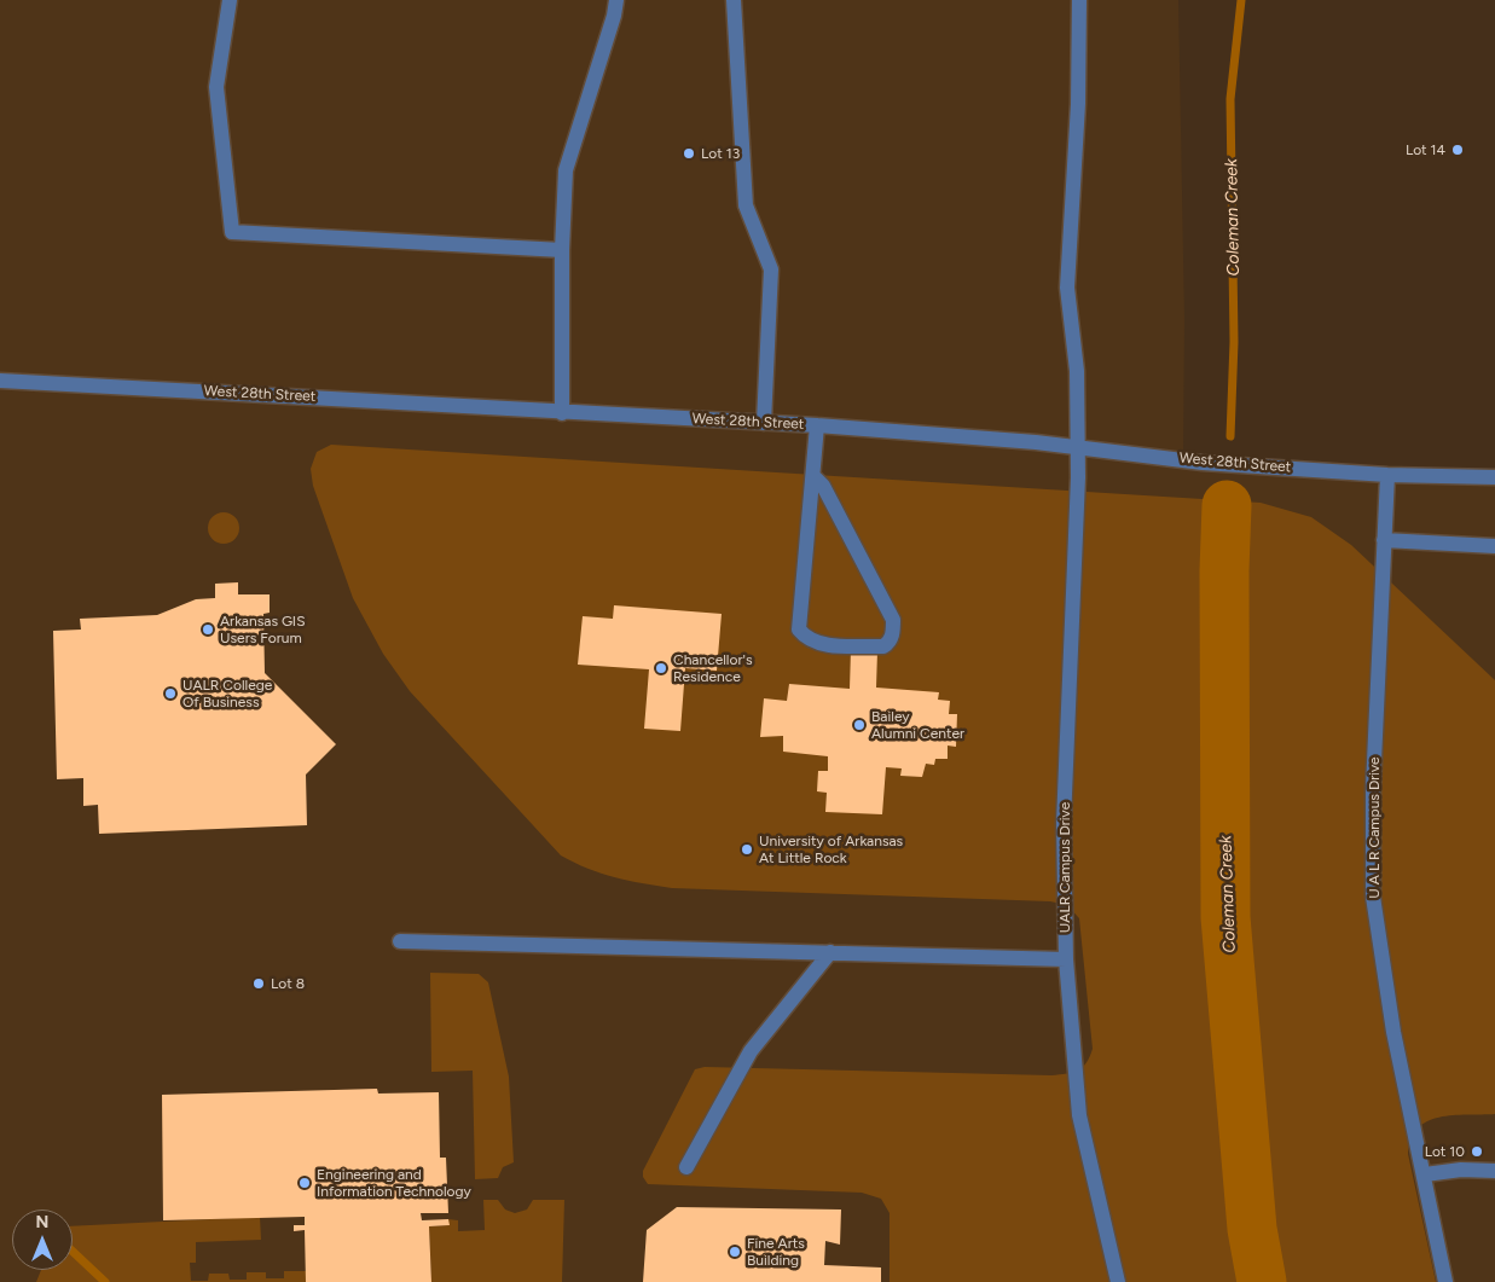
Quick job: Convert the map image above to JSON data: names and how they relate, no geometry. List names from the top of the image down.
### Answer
{
  "streets": {
    "street": ["West 28th Street", "U A L R Campus Drive", "UALR Campus Drive"]
  },
  "crossings": [
    ["West 28th Street", "U A L R Campus Drive"],
    ["West 28th Street", "UALR Campus Drive"]
  ],
  "water": ["Coleman Creek"],
  "places": [
    "Lot 14",
    "Lot 13",
    "Arkansas GIS Users Forum",
    "Chancellor's Residence",
    "UALR College Of Business",
    "Bailey Alumni Center",
    "University of Arkansas At Little Rock",
    "Lot 8",
    "Lot 10",
    "Engineering and Information Technology",
    "Fine Arts Building"
  ],
  "north": "top"
}
